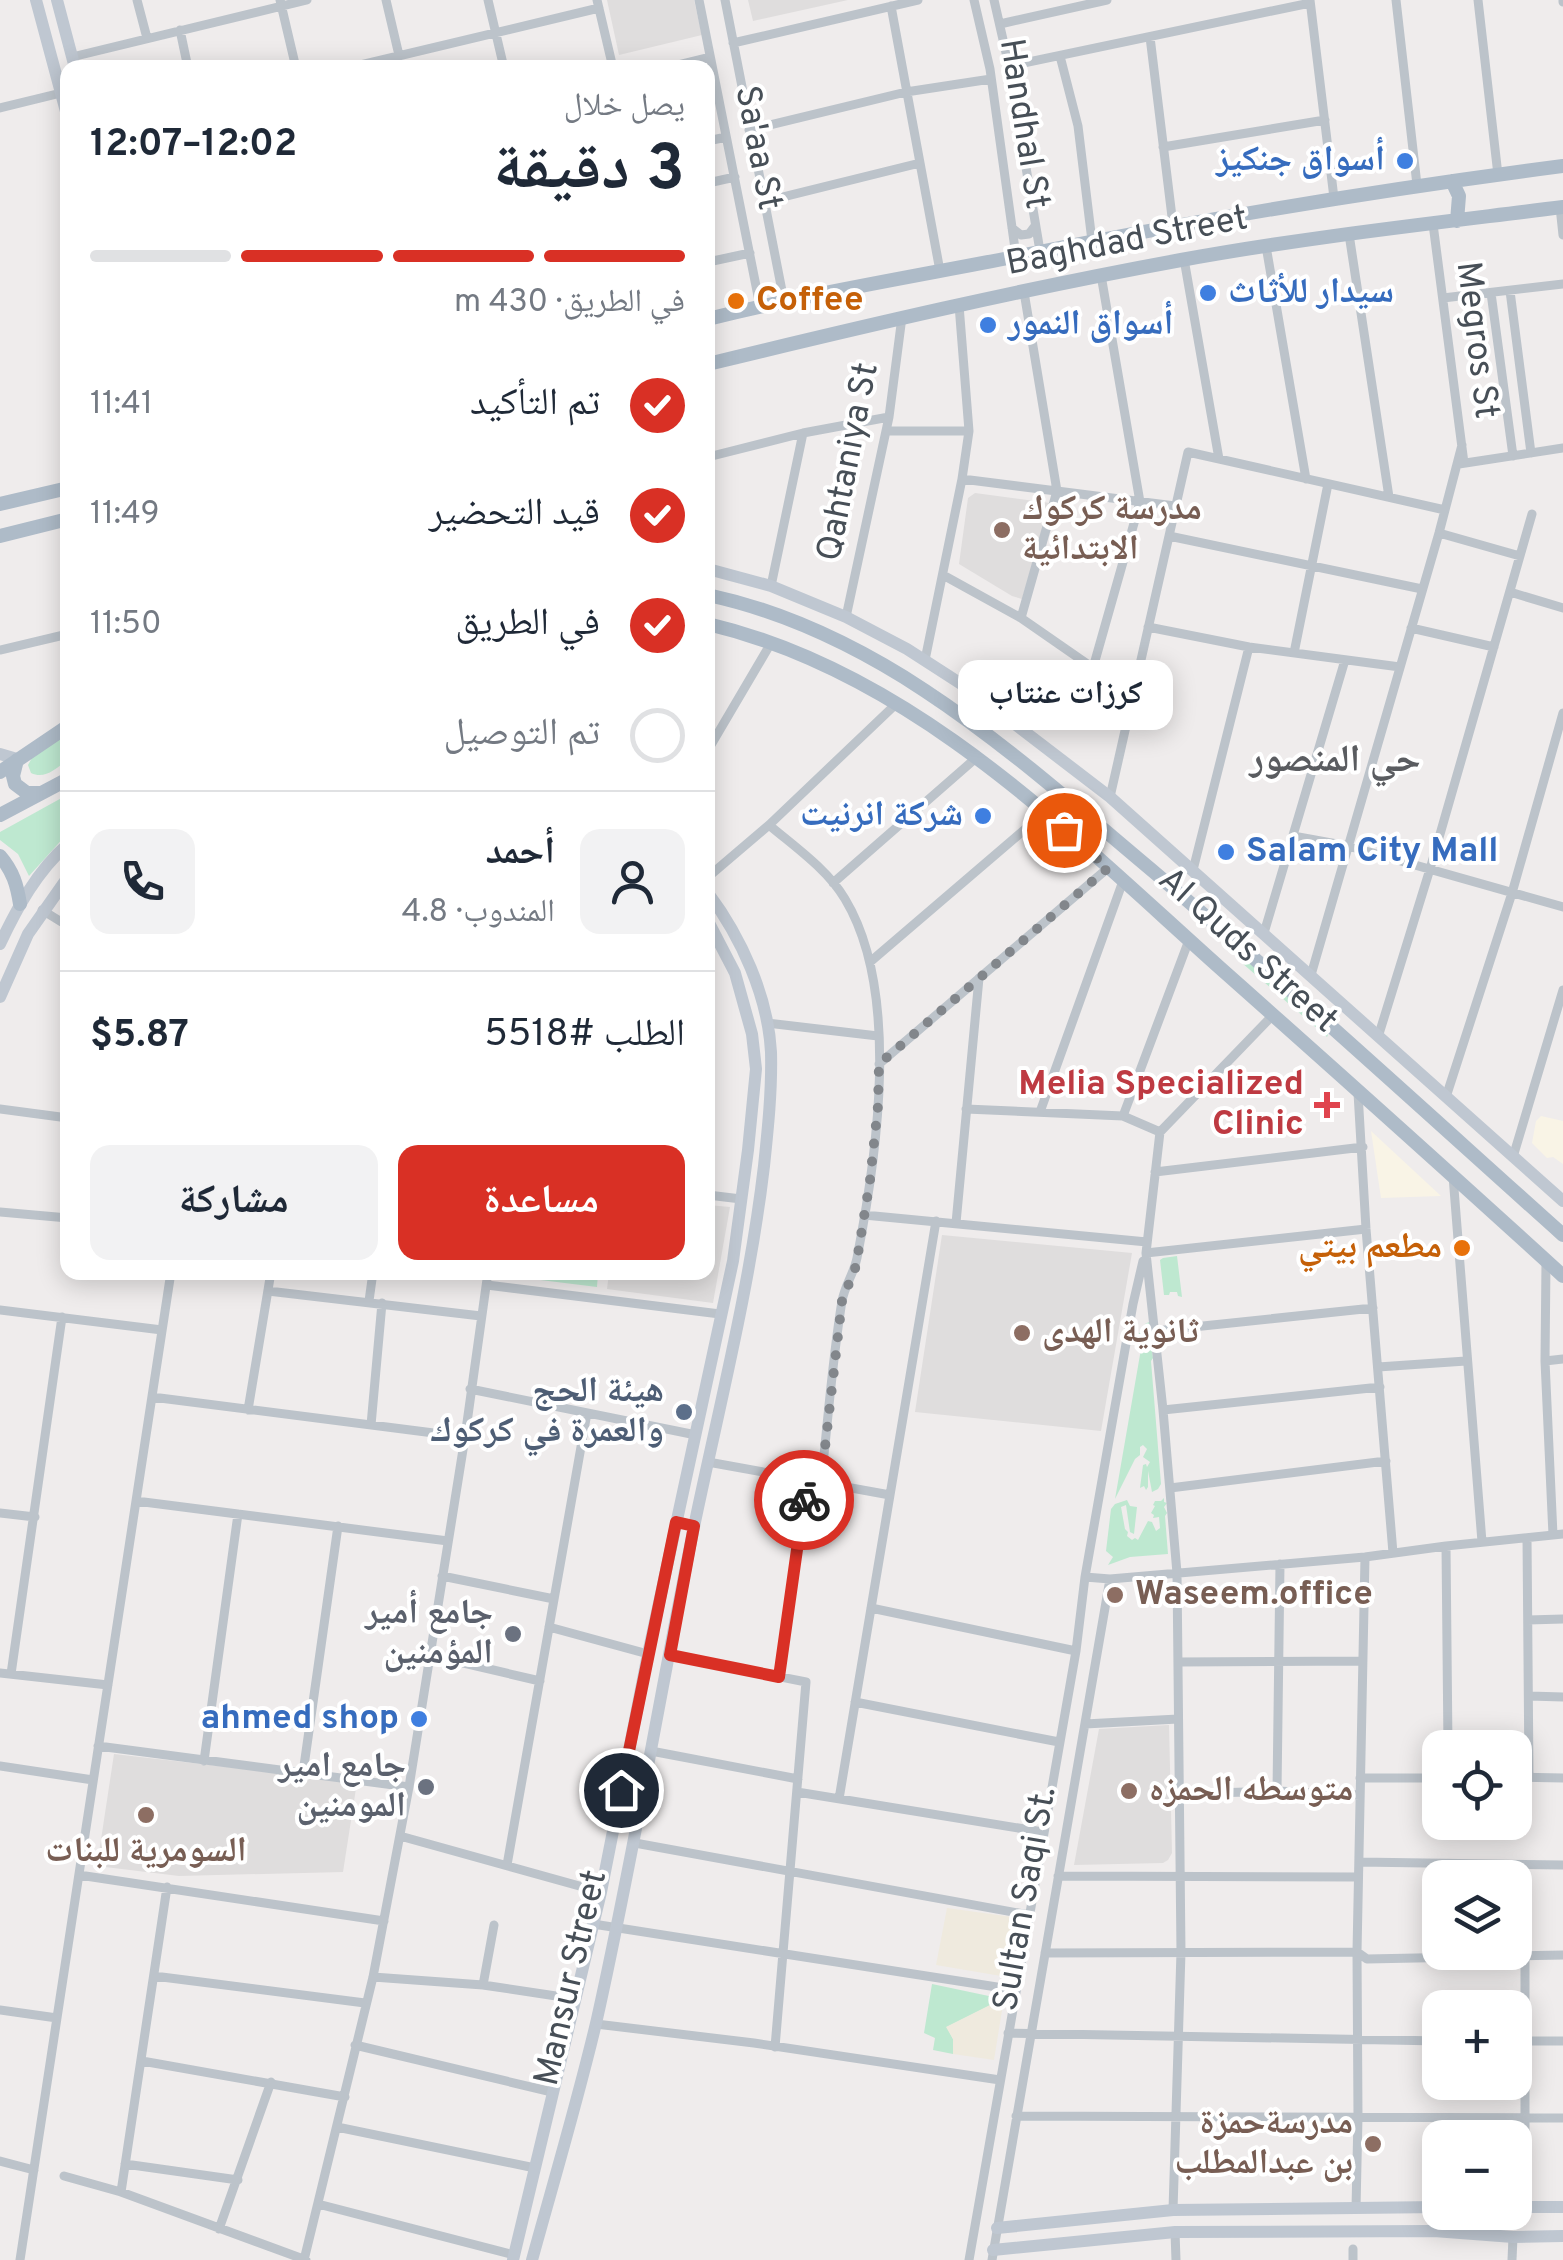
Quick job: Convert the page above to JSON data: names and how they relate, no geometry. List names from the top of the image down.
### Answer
{
  "streets": {
    "main road": ["Baghdad Street", "Al Quds Street"],
    "street": [
      "Handhal St",
      "Sa'aa St",
      "Megros St",
      "Qahtaniya St",
      "Sultan Saqi St.",
      "Mansur Street"
    ]
  },
  "crossings": [
    ["Handhal St", "Baghdad Street"],
    ["Sa'aa St", "Baghdad Street"],
    ["Baghdad Street", "Megros St"],
    ["Baghdad Street", "Qahtaniya St"]
  ],
  "districts": ["حي المنصور"],
  "places": {
    "other": [
      "أسواق جنكيز",
      "سيدار للأثاث",
      "Coffee",
      "أسواق النمور",
      "مدرسة كركوك الابتدائية",
      "شركة انرنيت",
      "كرزات عنتاب",
      "Salam City Mall",
      "مطعم بيتي",
      "ثانوية الهدى",
      "هيئة الحج والعمرة في كركوك",
      "Waseem.office",
      "جامع أمير المؤمنين",
      "ahmed shop",
      "جامع امير المومنين",
      "متوسطه الحمزه",
      "السومرية للبنات",
      "مدرسةحمزة بن عبدالمطلب"
    ],
    "health": ["Melia Specialized Clinic"]
  },
  "page": {
    "heading": ["3 دقيقة", "يصل خلال", "12:02–12:07"],
    "panel": [
      "أحمد",
      "المندوب · 4.8",
      "الطلب #5518",
      "$5.87"
    ],
    "bar": "في الطريق · 430 m",
    "list": [
      ["تم التأكيد", "11:41"],
      ["قيد التحضير", "11:49"],
      ["في الطريق", "11:50"],
      "تم التوصيل"
    ],
    "bubble": "كرزات عنتاب",
    "buttons": ["مساعدة", "مشاركة"],
    "map_buttons": ["+", "−"]
  }
}
